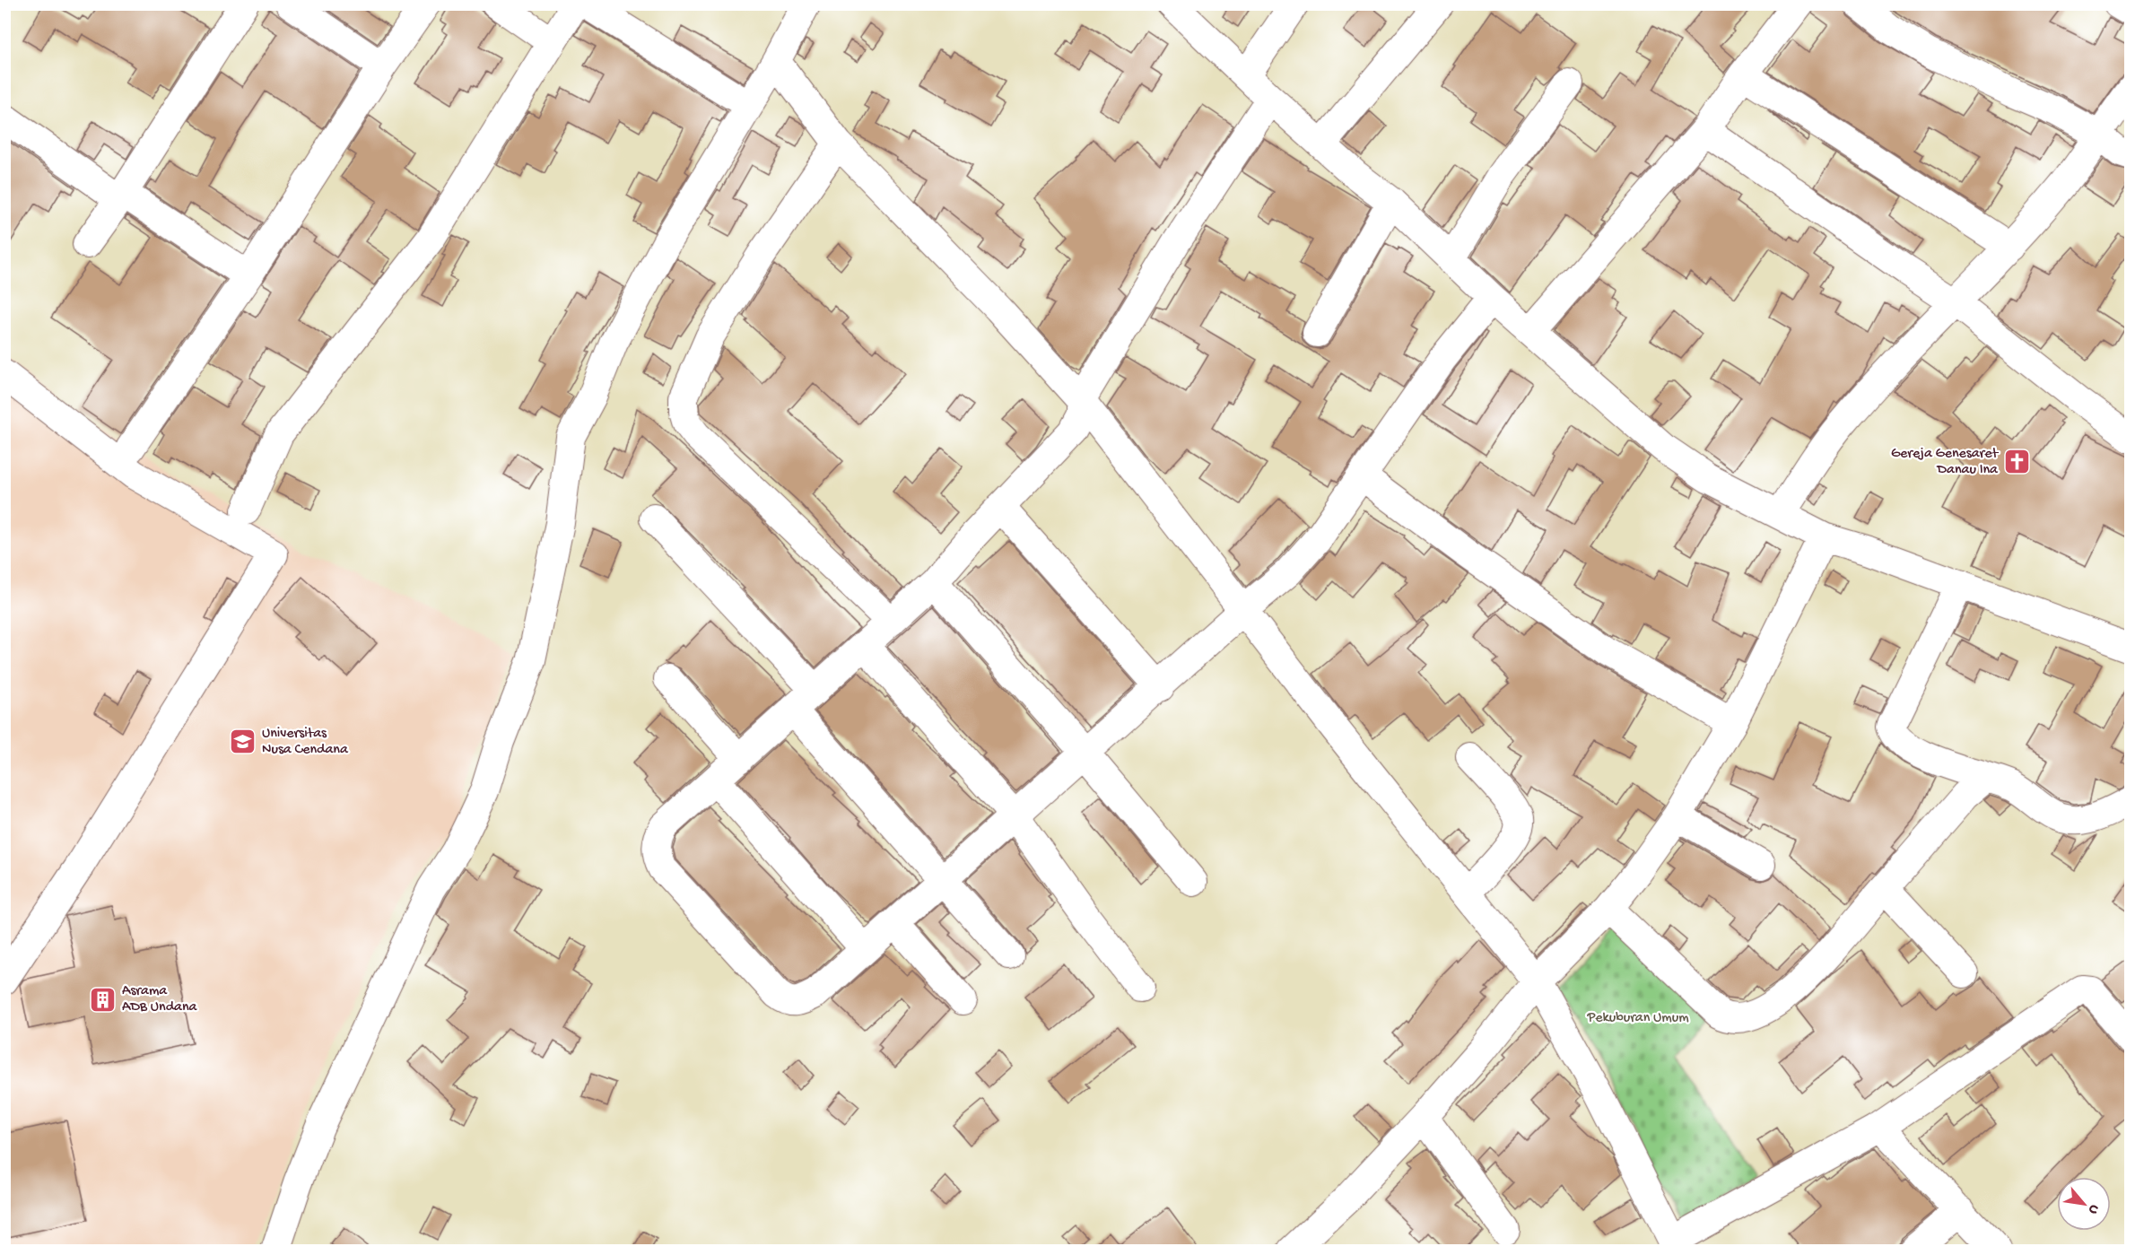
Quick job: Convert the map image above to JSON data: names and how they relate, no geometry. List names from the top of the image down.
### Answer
{
  "parks": ["Pekuburan Umum"],
  "places": {
    "church": ["Gereja Genesaret Danau Ina"],
    "school or university": ["Universitas Nusa Cendana"],
    "building": ["Asrama ADB Undana"]
  },
  "north": "bottom right"
}
